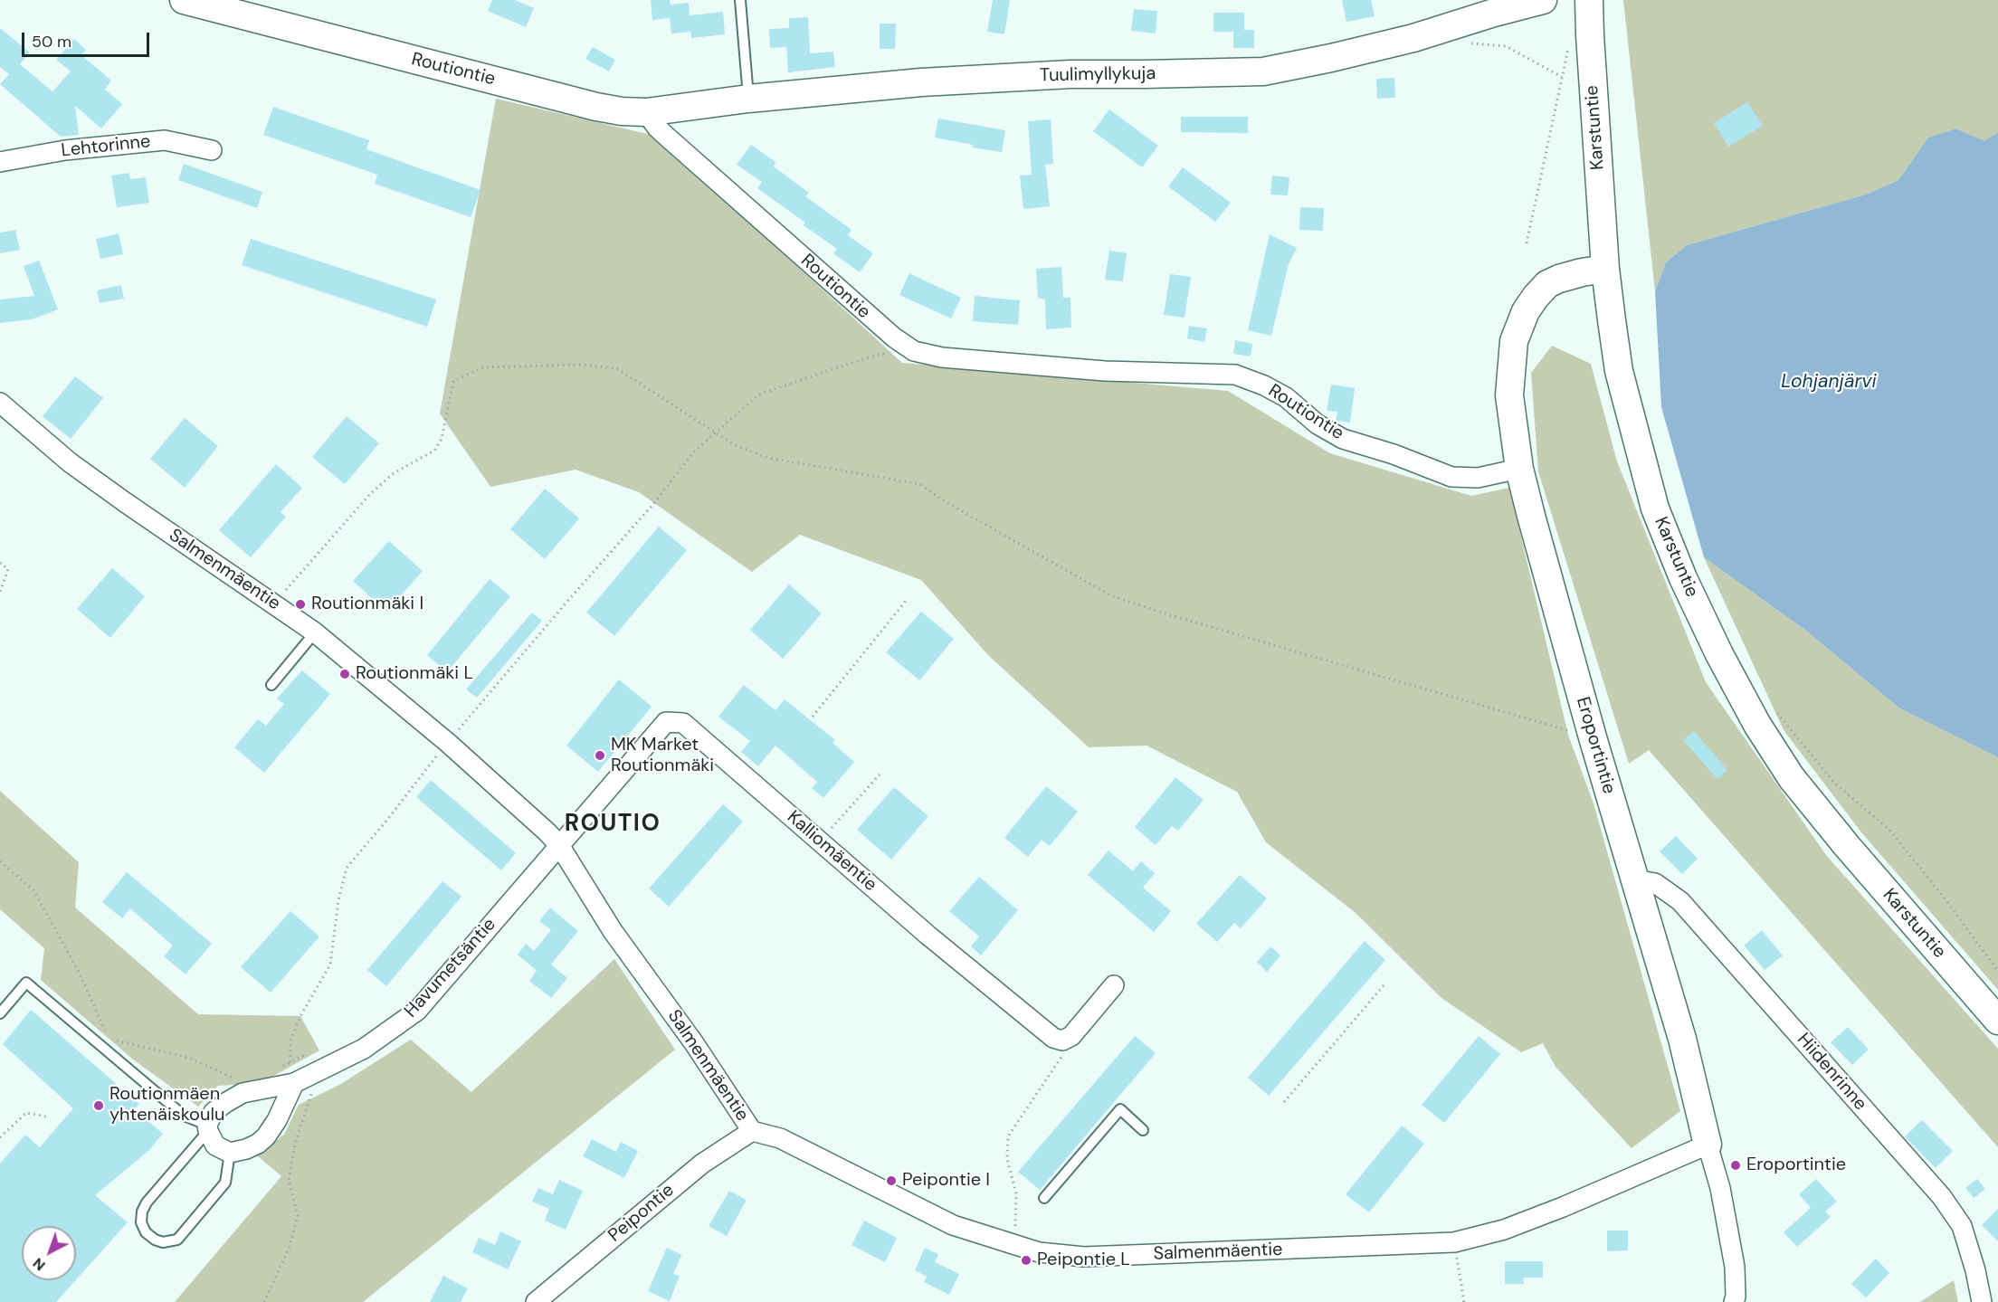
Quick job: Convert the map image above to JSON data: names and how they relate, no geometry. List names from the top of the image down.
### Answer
{
  "streets": {
    "street": [
      "Routiontie",
      "Tuulimyllykuja",
      "Karstuntie",
      "Lehtorinne",
      "Salmenmäentie",
      "Eroportintie",
      "Kalliomäentie",
      "Havumetsäntie",
      "Hiidenrinne",
      "Peipontie"
    ]
  },
  "crossings": [
    ["Routiontie", "Tuulimyllykuja"],
    ["Routiontie", "Eroportintie"],
    ["Karstuntie", "Eroportintie"],
    ["Salmenmäentie", "Eroportintie"],
    ["Salmenmäentie", "Kalliomäentie"],
    ["Salmenmäentie", "Havumetsäntie"],
    ["Salmenmäentie", "Peipontie"],
    ["Eroportintie", "Hiidenrinne"],
    ["Kalliomäentie", "Havumetsäntie"]
  ],
  "districts": ["ROUTIO"],
  "water": ["Lohjanjärvi"],
  "places": [
    "Routionmäki I",
    "Routionmäki L",
    "MK Market Routionmäki",
    "Routionmäen yhtenäiskoulu",
    "Eroportintie",
    "Peipontie I",
    "Peipontie L"
  ],
  "scale_bar": "50 m",
  "north": "bottom left"
}
